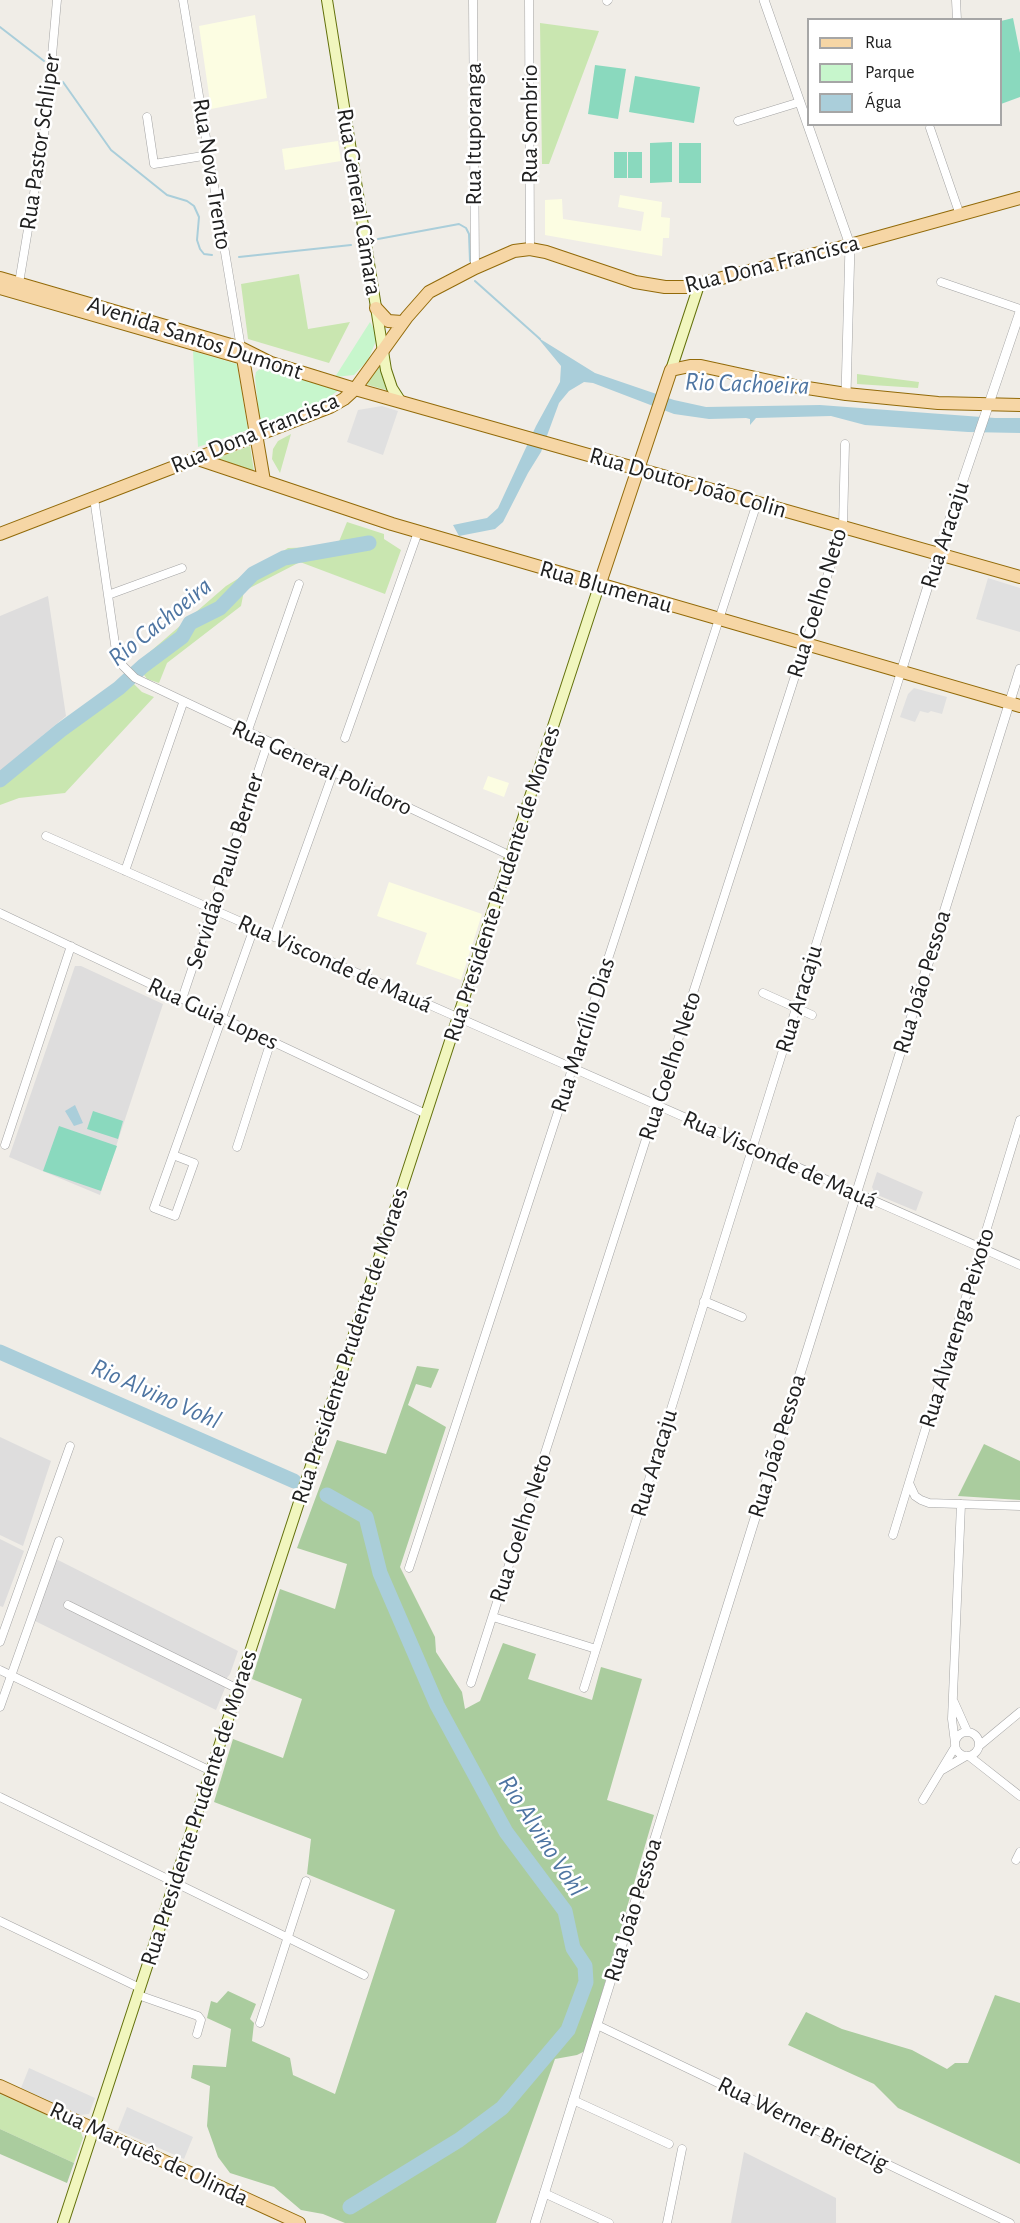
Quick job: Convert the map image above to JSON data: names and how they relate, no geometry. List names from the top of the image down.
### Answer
{
  "streets": {
    "main road": [
      "Rua Nova Trento",
      "Rua General Câmara",
      "Rua Dona Francisca",
      "Avenida Santos Dumont",
      "Rua Doutor João Colin",
      "Rua Blumenau",
      "Rua Presidente Prudente de Moraes",
      "Rua Marquês de Olinda"
    ],
    "street": [
      "Rua Sombrio",
      "Rua Ituporanga",
      "Rua Pastor Schliper",
      "Rua Aracaju",
      "Rua Coelho Neto",
      "Rua General Polidoro",
      "Servidão Paulo Berner",
      "Rua Visconde de Mauá",
      "Rua João Pessoa",
      "Rua Guia Lopes",
      "Rua Marcílio Dias",
      "Rua Alvarenga Peixoto",
      "Rua Werner Brietzig"
    ]
  },
  "crossings": [
    ["Rua Sombrio", "Rua Dona Francisca"],
    ["Rua Ituporanga", "Rua Dona Francisca"],
    ["Rua Pastor Schliper", "Avenida Santos Dumont"],
    ["Rua Nova Trento", "Rua Dona Francisca"],
    ["Rua Nova Trento", "Avenida Santos Dumont"],
    ["Rua Nova Trento", "Rua Blumenau"],
    ["Rua General Câmara", "Rua Dona Francisca"],
    ["Rua General Câmara", "Rua Doutor João Colin"],
    ["Rua Dona Francisca", "Avenida Santos Dumont"],
    ["Rua Dona Francisca", "Rua Doutor João Colin"],
    ["Rua Dona Francisca", "Rua Blumenau"],
    ["Avenida Santos Dumont", "Rua Doutor João Colin"],
    ["Rua Doutor João Colin", "Rua Aracaju"],
    ["Rua Doutor João Colin", "Rua Coelho Neto"],
    ["Rua Doutor João Colin", "Rua Presidente Prudente de Moraes"],
    ["Rua Doutor João Colin", "Rua Marcílio Dias"],
    ["Rua Aracaju", "Rua Blumenau"],
    ["Rua Aracaju", "Rua Visconde de Mauá"],
    ["Rua Blumenau", "Rua Coelho Neto"],
    ["Rua Blumenau", "Rua Presidente Prudente de Moraes"],
    ["Rua Blumenau", "Rua João Pessoa"],
    ["Rua Blumenau", "Rua Marcílio Dias"],
    ["Rua Coelho Neto", "Rua Visconde de Mauá"],
    ["Rua General Polidoro", "Servidão Paulo Berner"],
    ["Rua General Polidoro", "Rua Presidente Prudente de Moraes"],
    ["Servidão Paulo Berner", "Rua Visconde de Mauá"],
    ["Servidão Paulo Berner", "Rua Guia Lopes"],
    ["Rua Presidente Prudente de Moraes", "Rua Visconde de Mauá"],
    ["Rua Presidente Prudente de Moraes", "Rua Guia Lopes"],
    ["Rua Presidente Prudente de Moraes", "Rua Marquês de Olinda"],
    ["Rua Visconde de Mauá", "Rua João Pessoa"],
    ["Rua Visconde de Mauá", "Rua Marcílio Dias"],
    ["Rua Visconde de Mauá", "Rua Alvarenga Peixoto"],
    ["Rua João Pessoa", "Rua Werner Brietzig"]
  ],
  "water": ["Rio Cachoeira", "Rio Alvino Vohl"],
  "legend": ["Rua", "Parque", "Água"]
}
